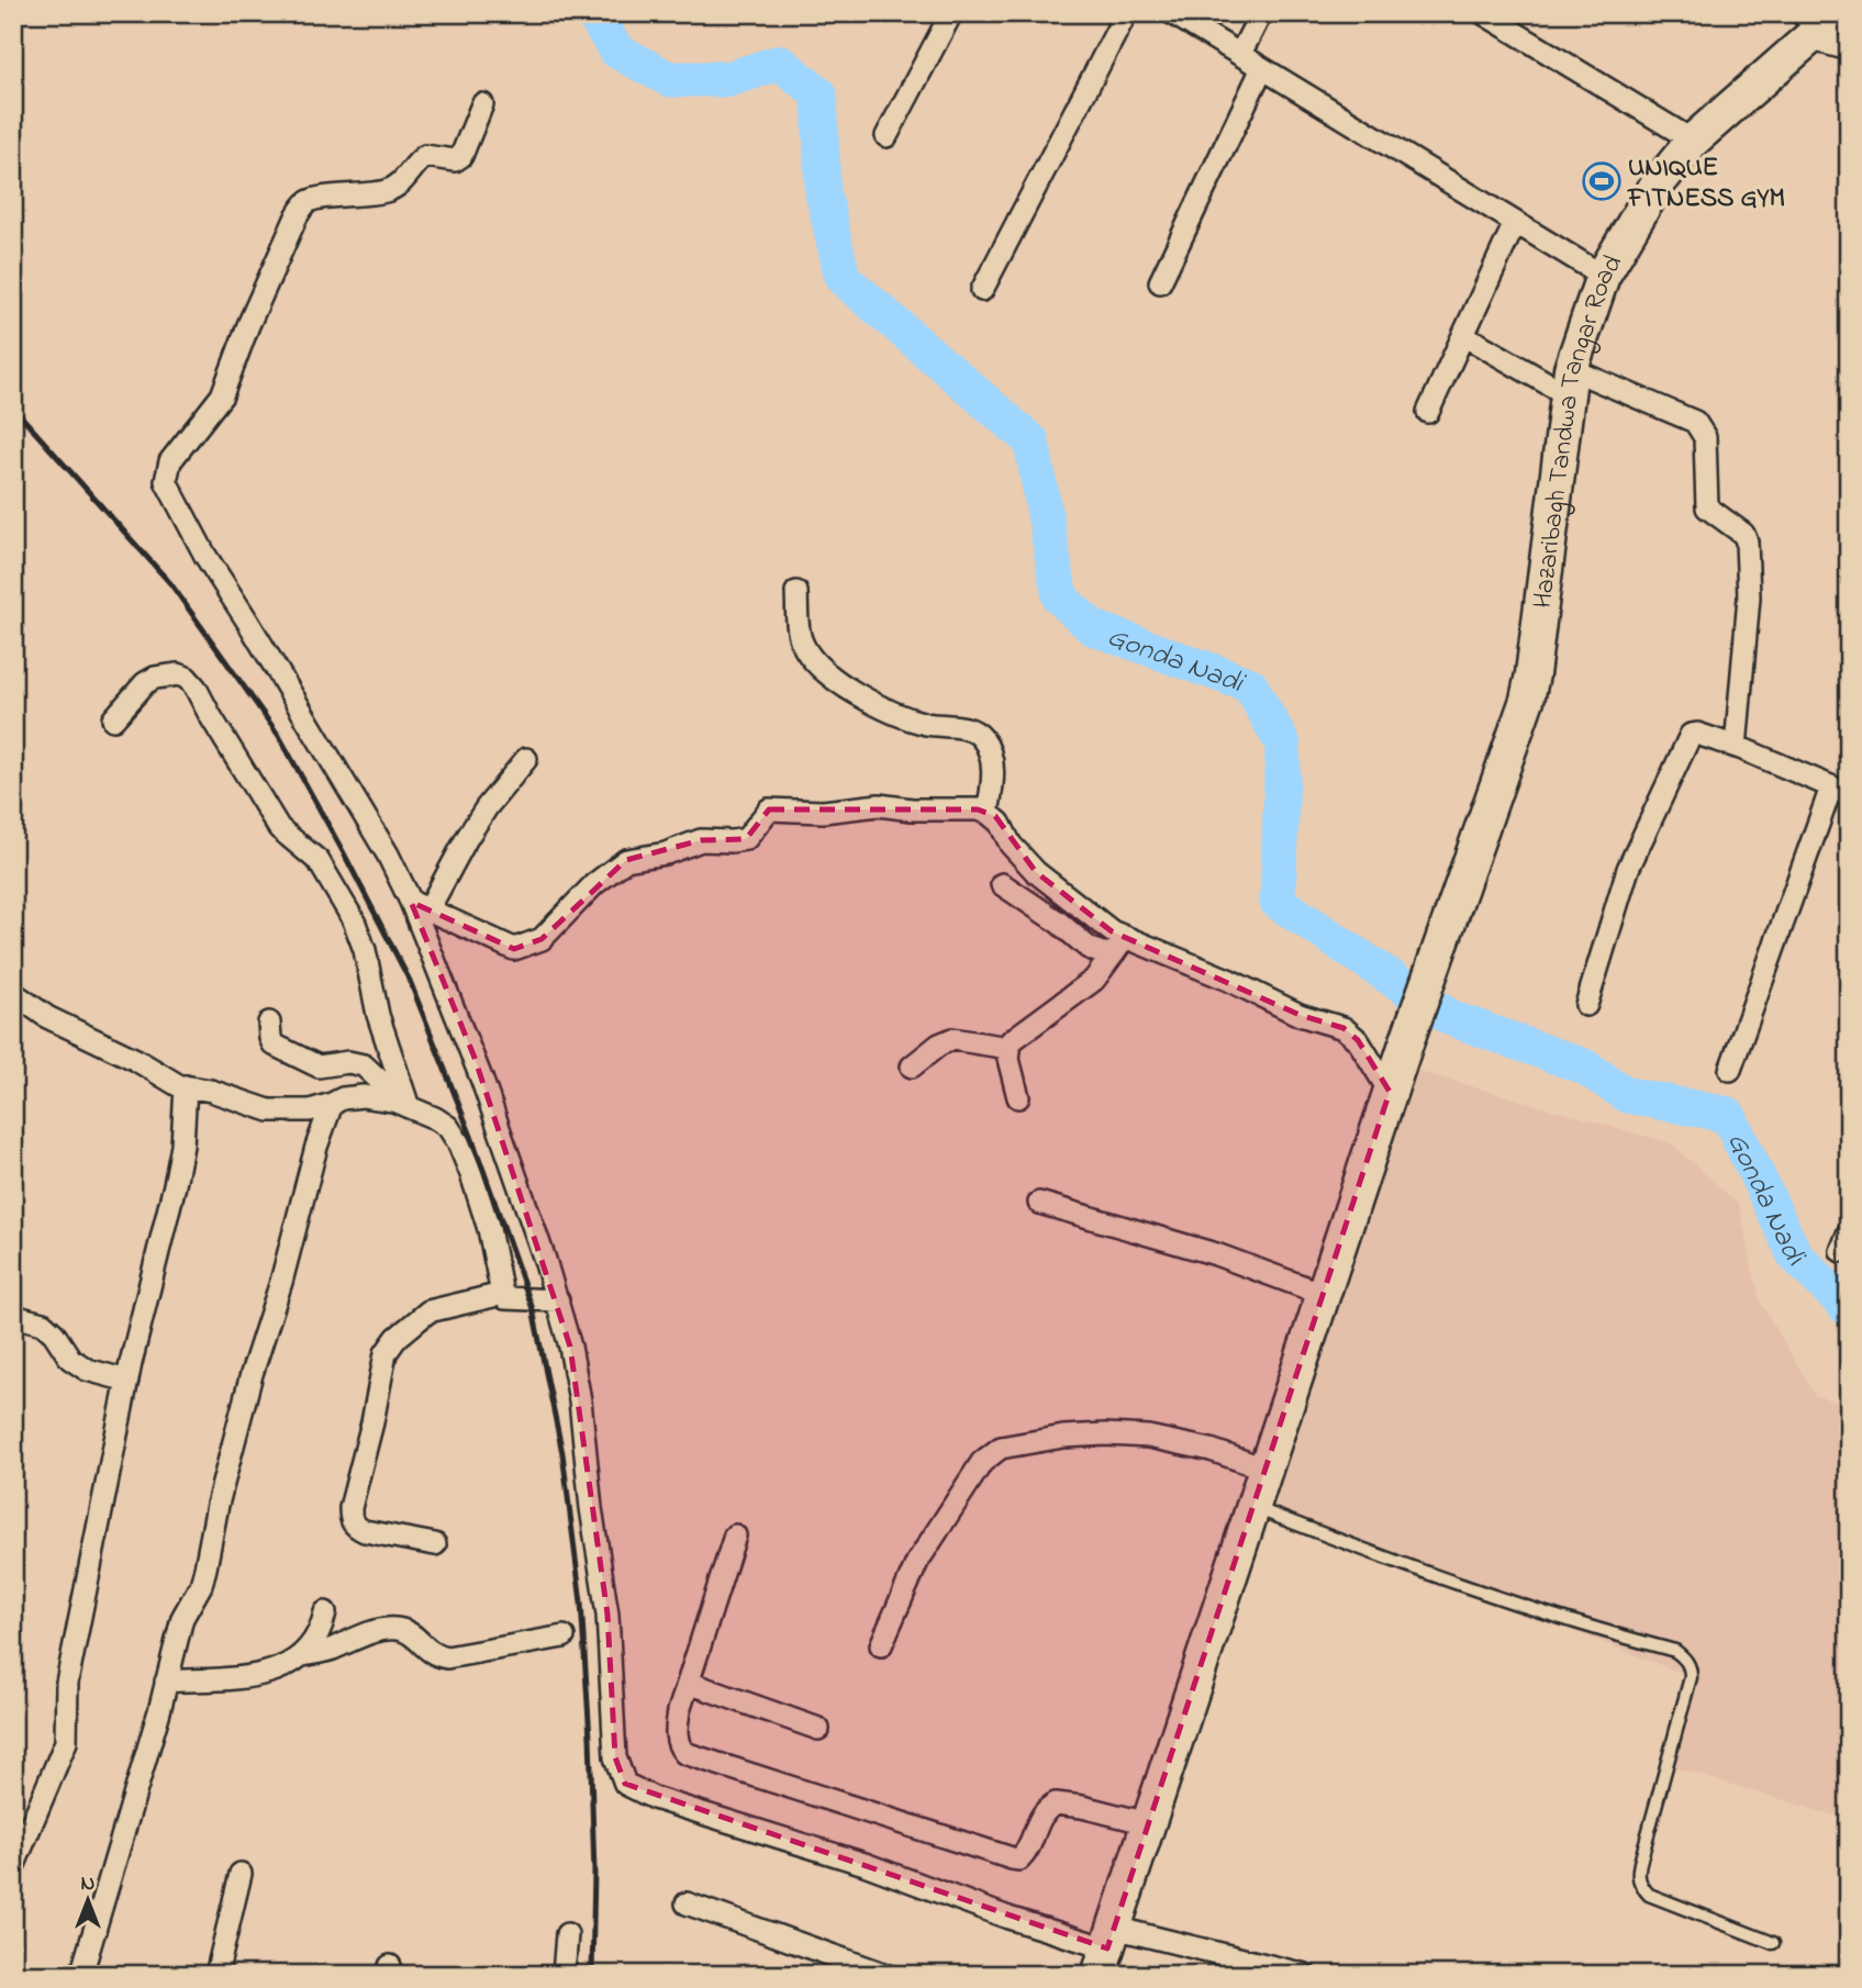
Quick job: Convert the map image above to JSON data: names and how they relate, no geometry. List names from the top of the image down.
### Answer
{
  "streets": {
    "main road": ["Hazaribagh Tandwa Tangar Road"]
  },
  "water": ["Gonda Nadi"],
  "places": {
    "sports": ["UNIQUE FITNESS GYM"]
  },
  "north": "top"
}
